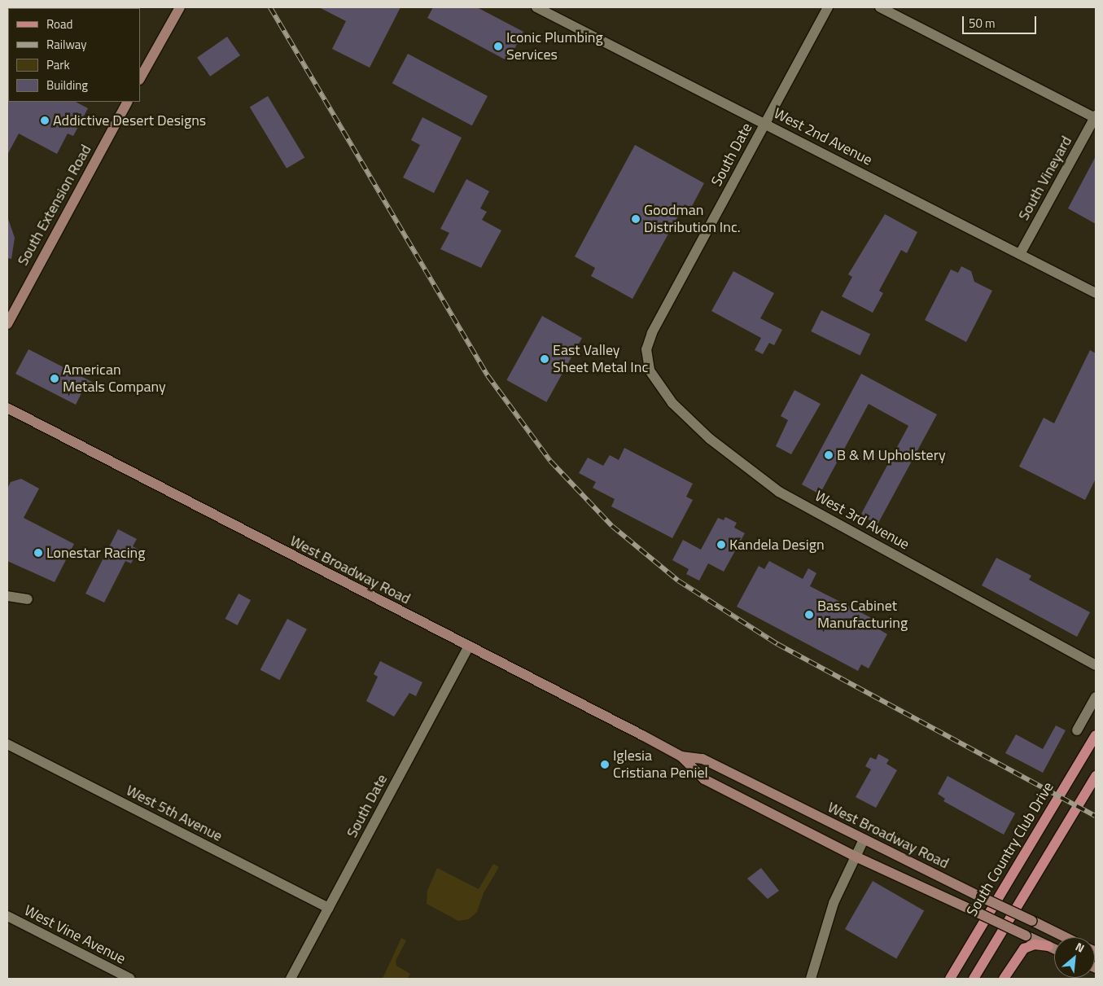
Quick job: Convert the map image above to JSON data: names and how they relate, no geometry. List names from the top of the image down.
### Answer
{
  "streets": {
    "main road": ["South Extension Road", "West Broadway Road", "South Country Club Drive"],
    "street": [
      "West 2nd Avenue",
      "South Date",
      "South Vineyard",
      "West 3rd Avenue",
      "West 5th Avenue",
      "West Vine Avenue"
    ]
  },
  "crossings": [
    ["West 2nd Avenue", "South Date"],
    ["West 2nd Avenue", "South Vineyard"],
    ["South Date", "West 3rd Avenue"],
    ["South Date", "West Broadway Road"],
    ["South Date", "West 5th Avenue"]
  ],
  "places": [
    "Iconic Plumbing Services",
    "Addictive Desert Designs",
    "Goodman Distribution Inc.",
    "East Valley Sheet Metal Inc",
    "American Metals Company",
    "B & M Upholstery",
    "Kandela Design",
    "Lonestar Racing",
    "Bass Cabinet Manufacturing",
    "Iglesia Cristiana Peniel"
  ],
  "legend": [
    "Road",
    "Railway",
    "Park",
    "Building"
  ],
  "scale_bar": "50 m",
  "north": "top right"
}
